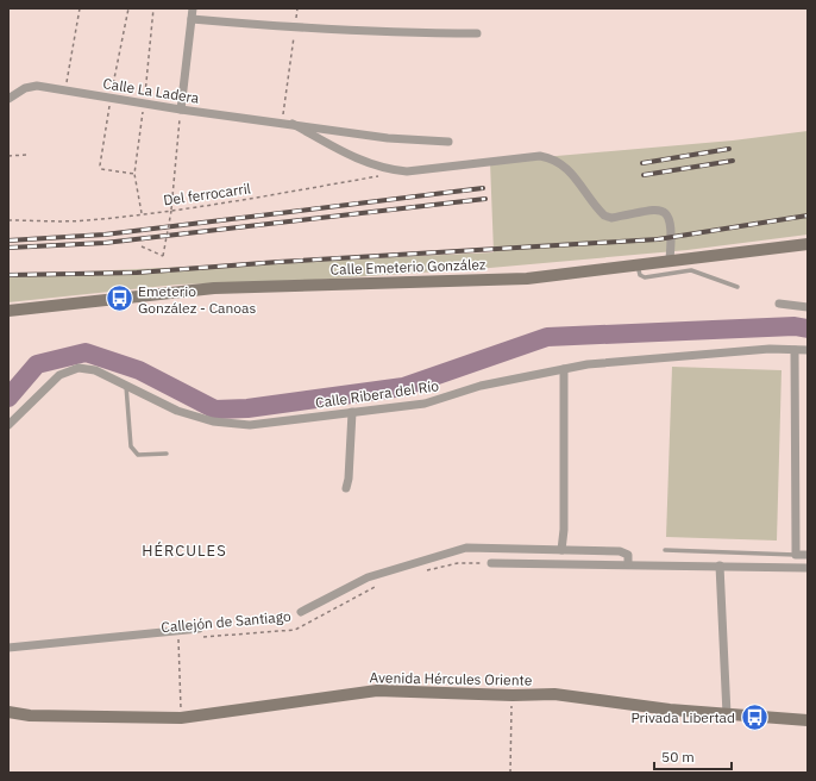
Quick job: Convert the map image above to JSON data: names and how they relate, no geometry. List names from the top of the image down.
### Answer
{
  "streets": {
    "street": [
      "Calle La Ladera",
      "Calle Emeterio González",
      "Calle Ribera del Río",
      "Callejón de Santiago",
      "Avenida Hércules Oriente"
    ],
    "path": ["Del ferrocarril"]
  },
  "crossings": [
    ["Calle La Ladera", "Calle Emeterio González"]
  ],
  "districts": ["HÉRCULES"],
  "places": {
    "bus stop": ["Emeterio González - Canoas", "Privada Libertad"]
  },
  "scale_bar": "50 m"
}
